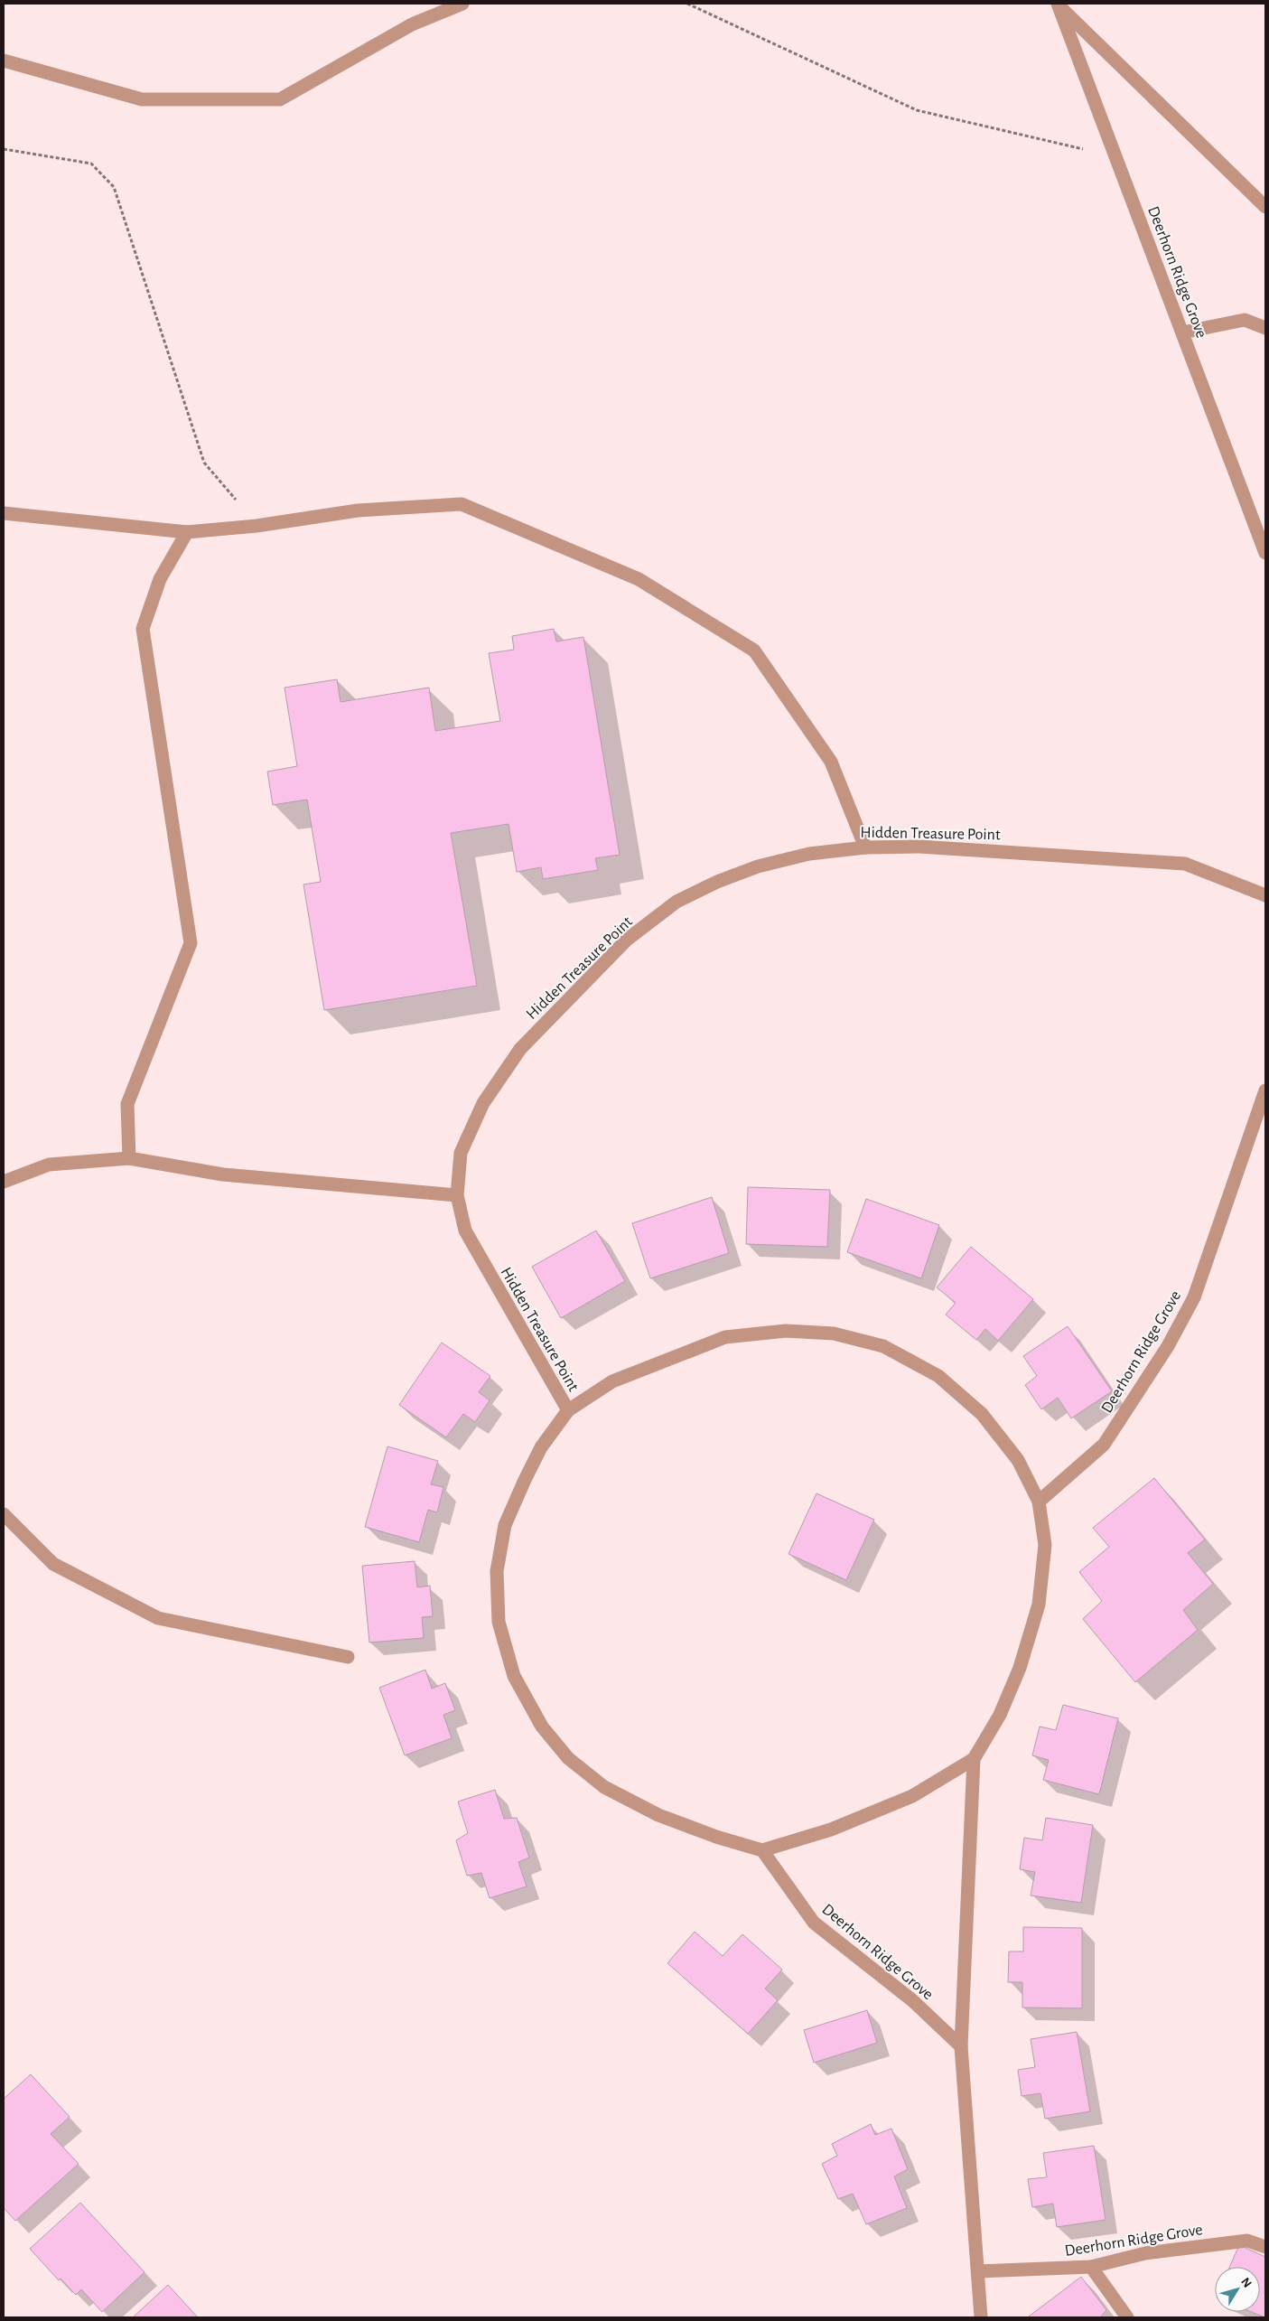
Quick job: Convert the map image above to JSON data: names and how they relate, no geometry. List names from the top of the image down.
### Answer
{
  "streets": {
    "street": ["Deerhorn Ridge Grove", "Hidden Treasure Point"]
  },
  "north": "top right"
}
